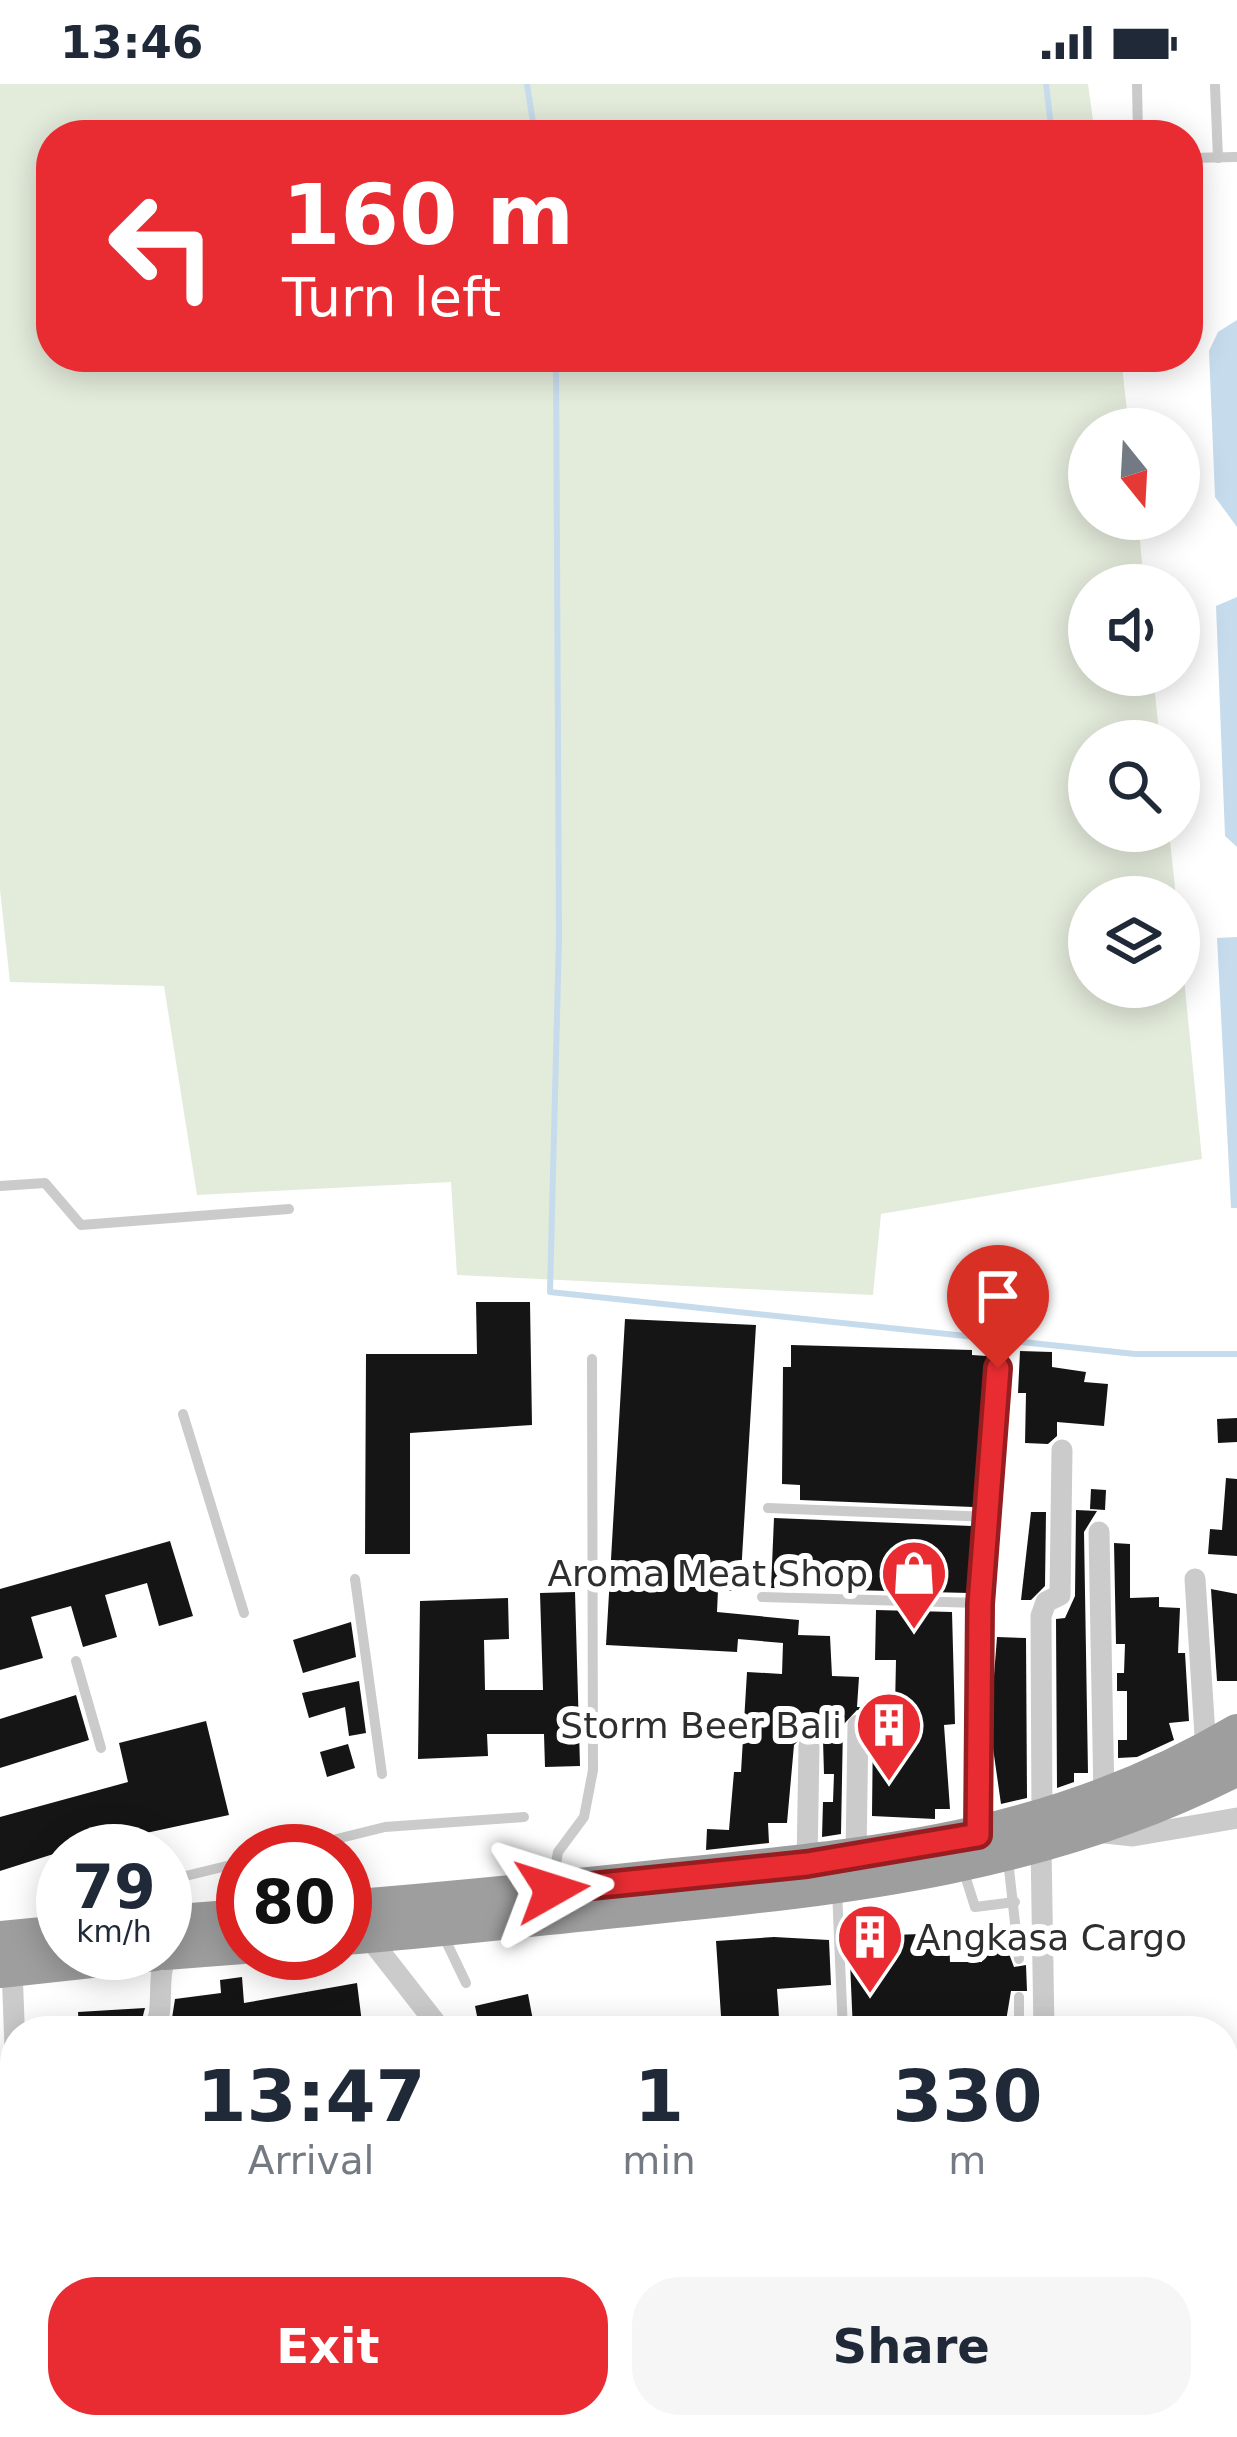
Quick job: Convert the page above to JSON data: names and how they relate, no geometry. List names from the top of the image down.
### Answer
{
  "places": {
    "shop": ["Aroma Meat Shop"],
    "building": ["Storm Beer Bali", "Angkasa Cargo"]
  },
  "north": "bottom",
  "page": {
    "status": "13:46",
    "turn": ["160 m", "Turn left"],
    "speed": "79 km/h",
    "limit": "80",
    "eta": [
      "13:47",
      "Arrival",
      "1",
      "min",
      "330",
      "m"
    ],
    "buttons": ["Exit", "Share"]
  }
}
